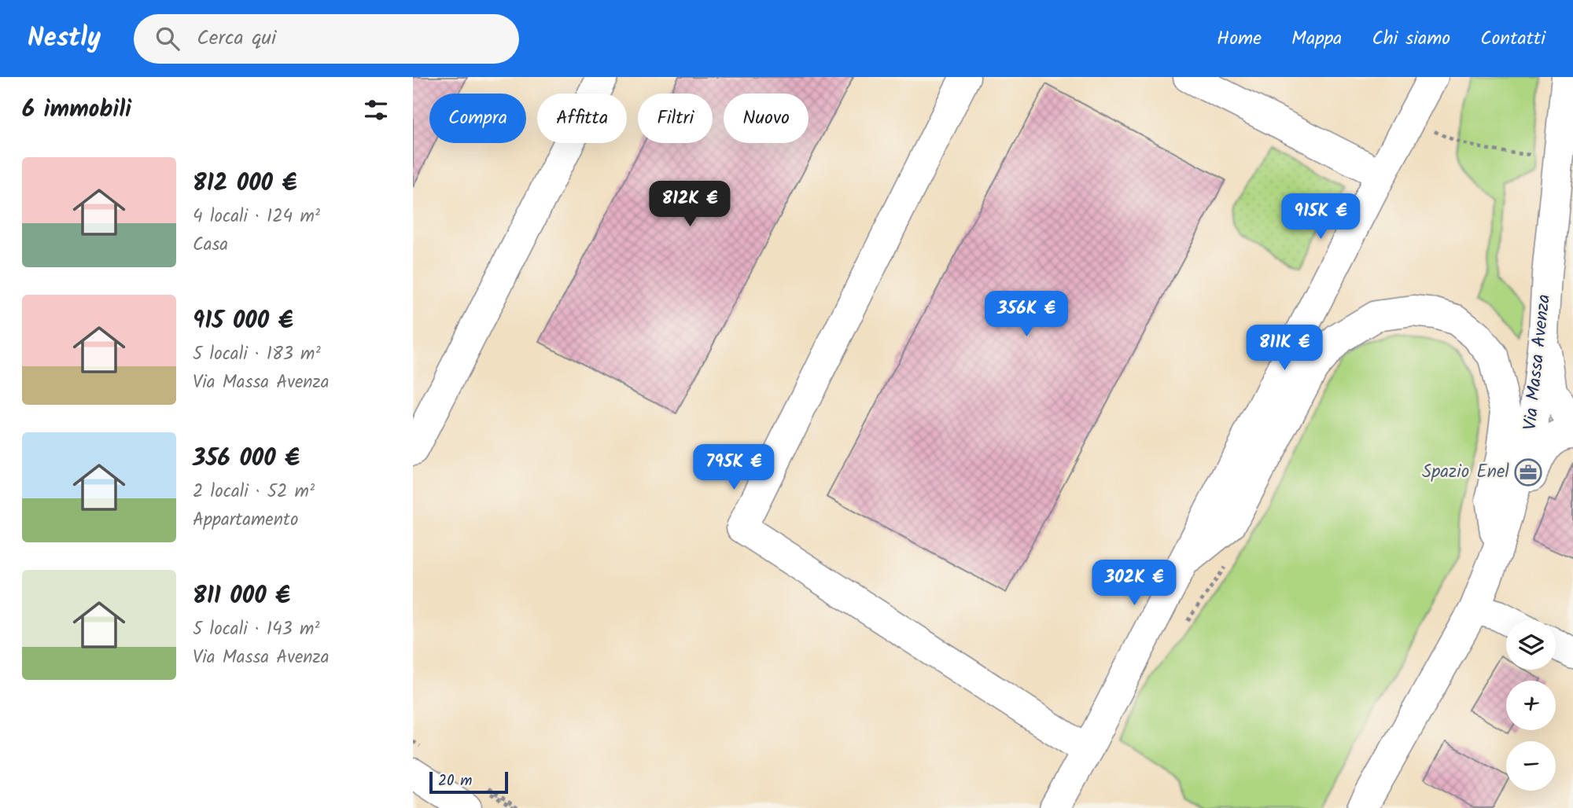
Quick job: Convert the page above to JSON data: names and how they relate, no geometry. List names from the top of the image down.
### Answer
{
  "streets": {
    "main road": ["Via Massa Avenza"]
  },
  "places": {
    "office": ["Spazio Enel"]
  },
  "scale_bar": "20 m",
  "page": {
    "header": "Nestly",
    "search": "Cerca qui",
    "nav": [
      "Home",
      "Mappa",
      "Chi siamo",
      "Contatti"
    ],
    "heading": "6 immobili",
    "chip": [
      "Compra",
      "Affitta",
      "Filtri",
      "Nuovo"
    ],
    "list": [
      {
        "name": "812 000 €",
        "note": "4 locali · 124 m² · Casa"
      },
      {
        "name": "915 000 €",
        "note": "5 locali · 183 m² · Via Massa Avenza"
      },
      {
        "name": "356 000 €",
        "note": "2 locali · 52 m² · Appartamento"
      },
      {
        "name": "811 000 €",
        "note": "5 locali · 143 m² · Via Massa Avenza"
      }
    ],
    "price": [
      "812K €",
      "915K €",
      "356K €",
      "811K €",
      "795K €",
      "302K €"
    ],
    "map_buttons": ["+", "−"],
    "scale": "20 m"
  }
}
